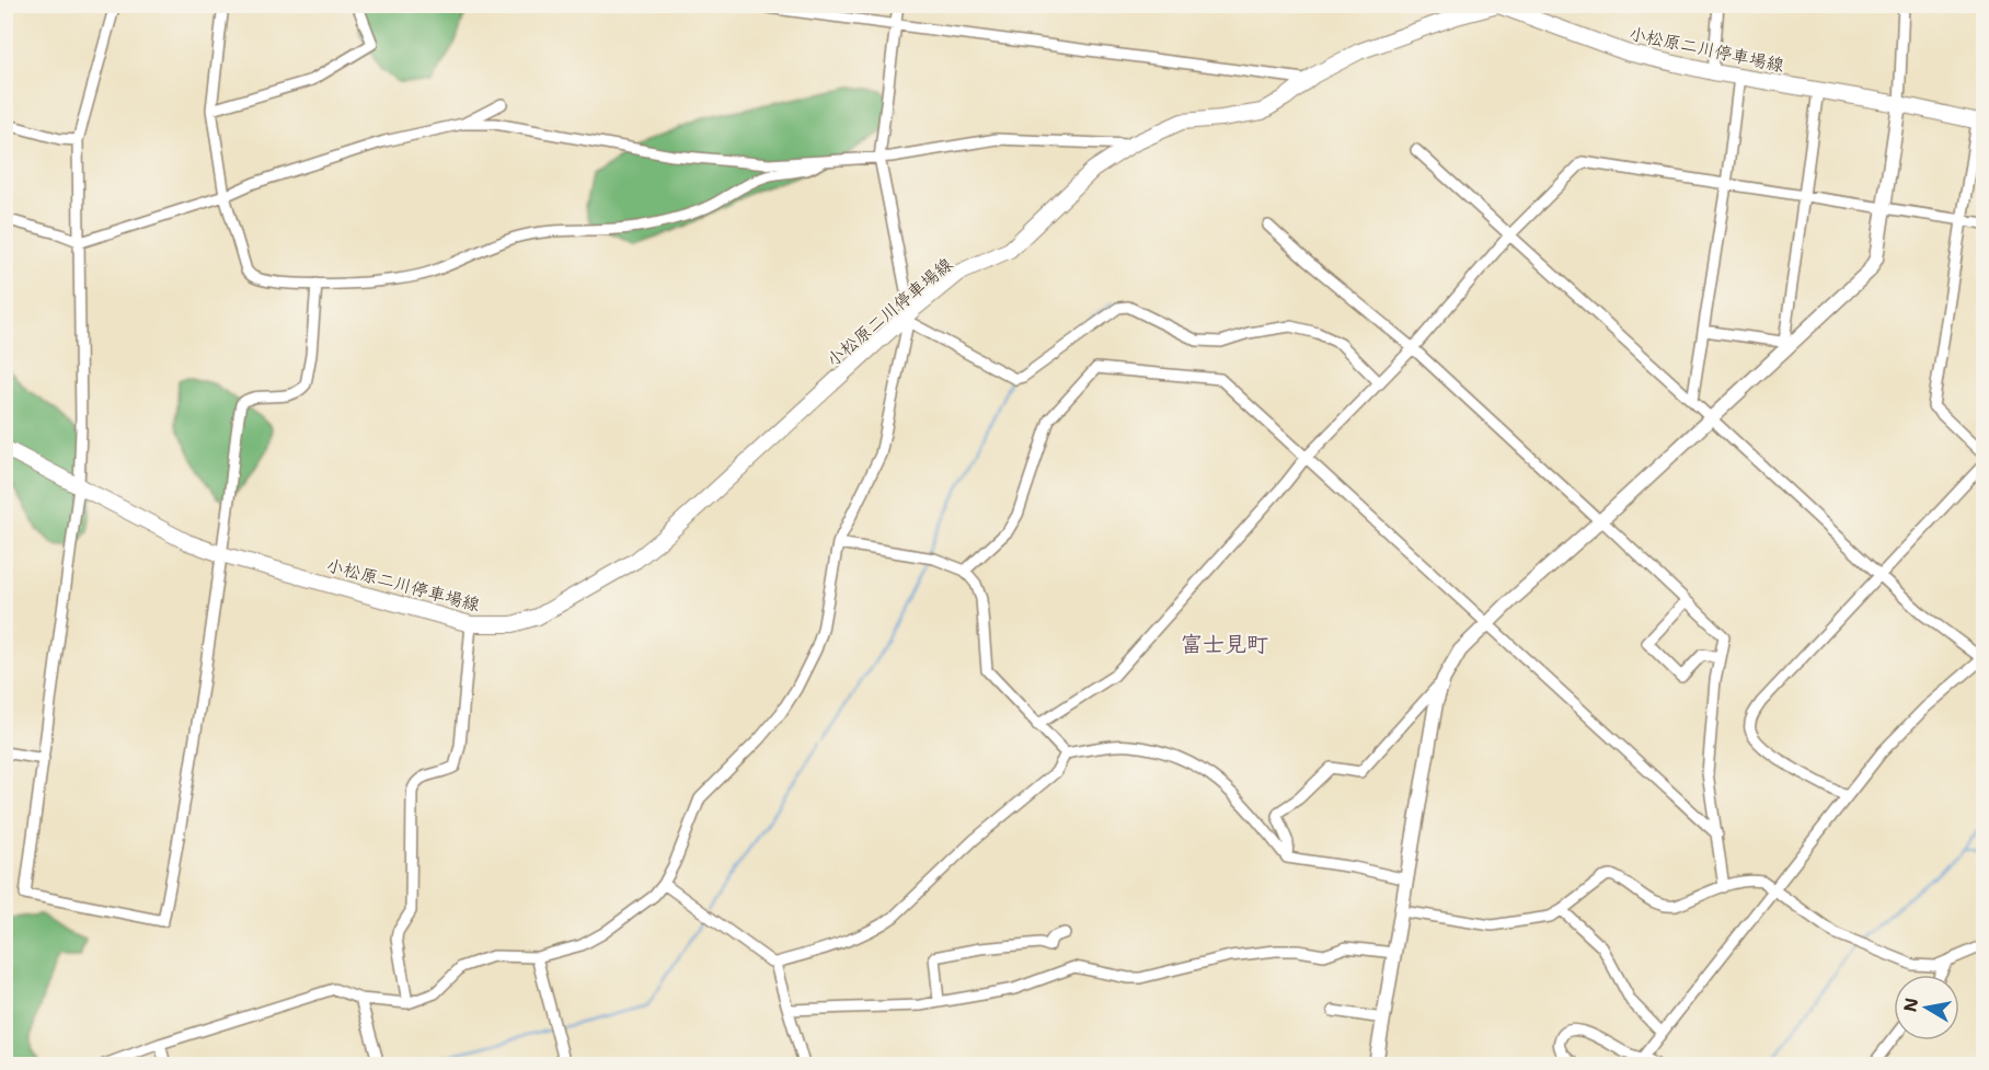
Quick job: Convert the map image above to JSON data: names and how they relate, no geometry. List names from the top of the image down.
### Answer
{
  "streets": {
    "main road": ["小松原二川停車場線"]
  },
  "districts": ["富士見町"],
  "north": "left"
}
